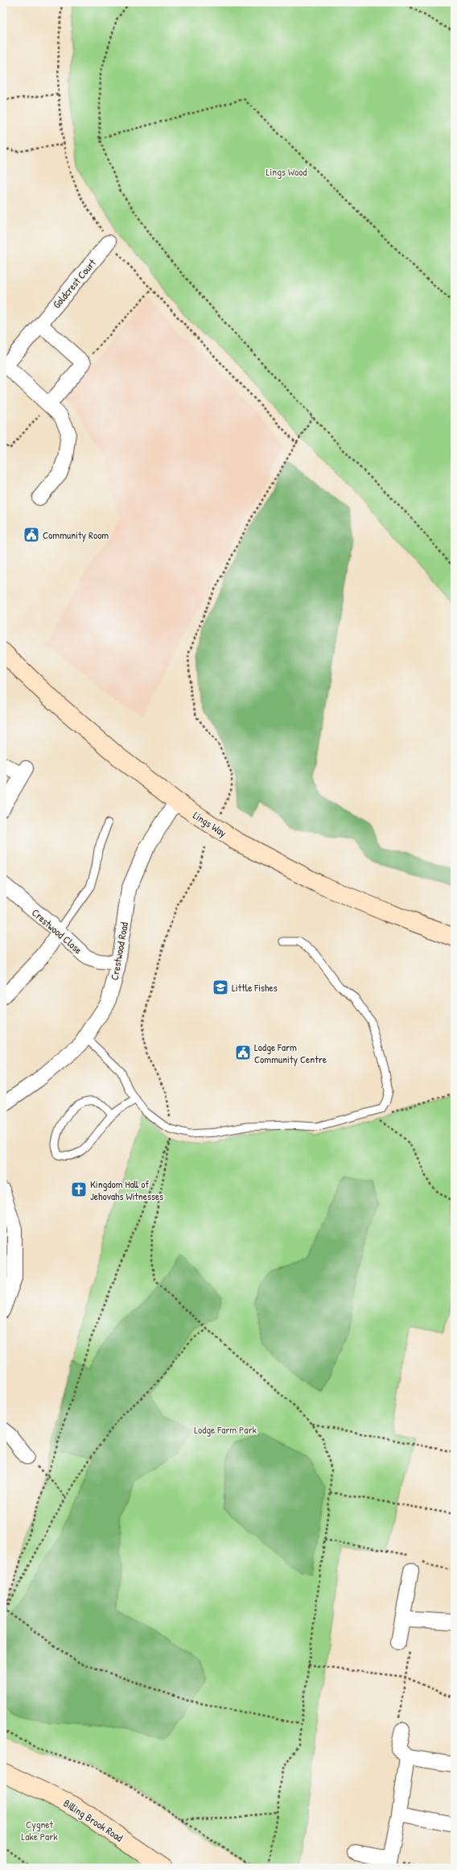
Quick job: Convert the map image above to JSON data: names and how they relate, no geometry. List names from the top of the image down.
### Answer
{
  "streets": {
    "street": [
      "Goldcrest Court",
      "Lings Way",
      "Crestwood Close",
      "Crestwood Road",
      "Billing Brook Road"
    ]
  },
  "crossings": [
    ["Lings Way", "Crestwood Road"],
    ["Crestwood Close", "Crestwood Road"]
  ],
  "parks": ["Lings Wood", "Lodge Farm Park", "Cygnet Lake Park"],
  "places": {
    "public building": ["Community Room", "Lodge Farm Community Centre"],
    "school or university": ["Little Fishes"],
    "church": ["Kingdom Hall of Jehovahs Witnesses"]
  }
}
